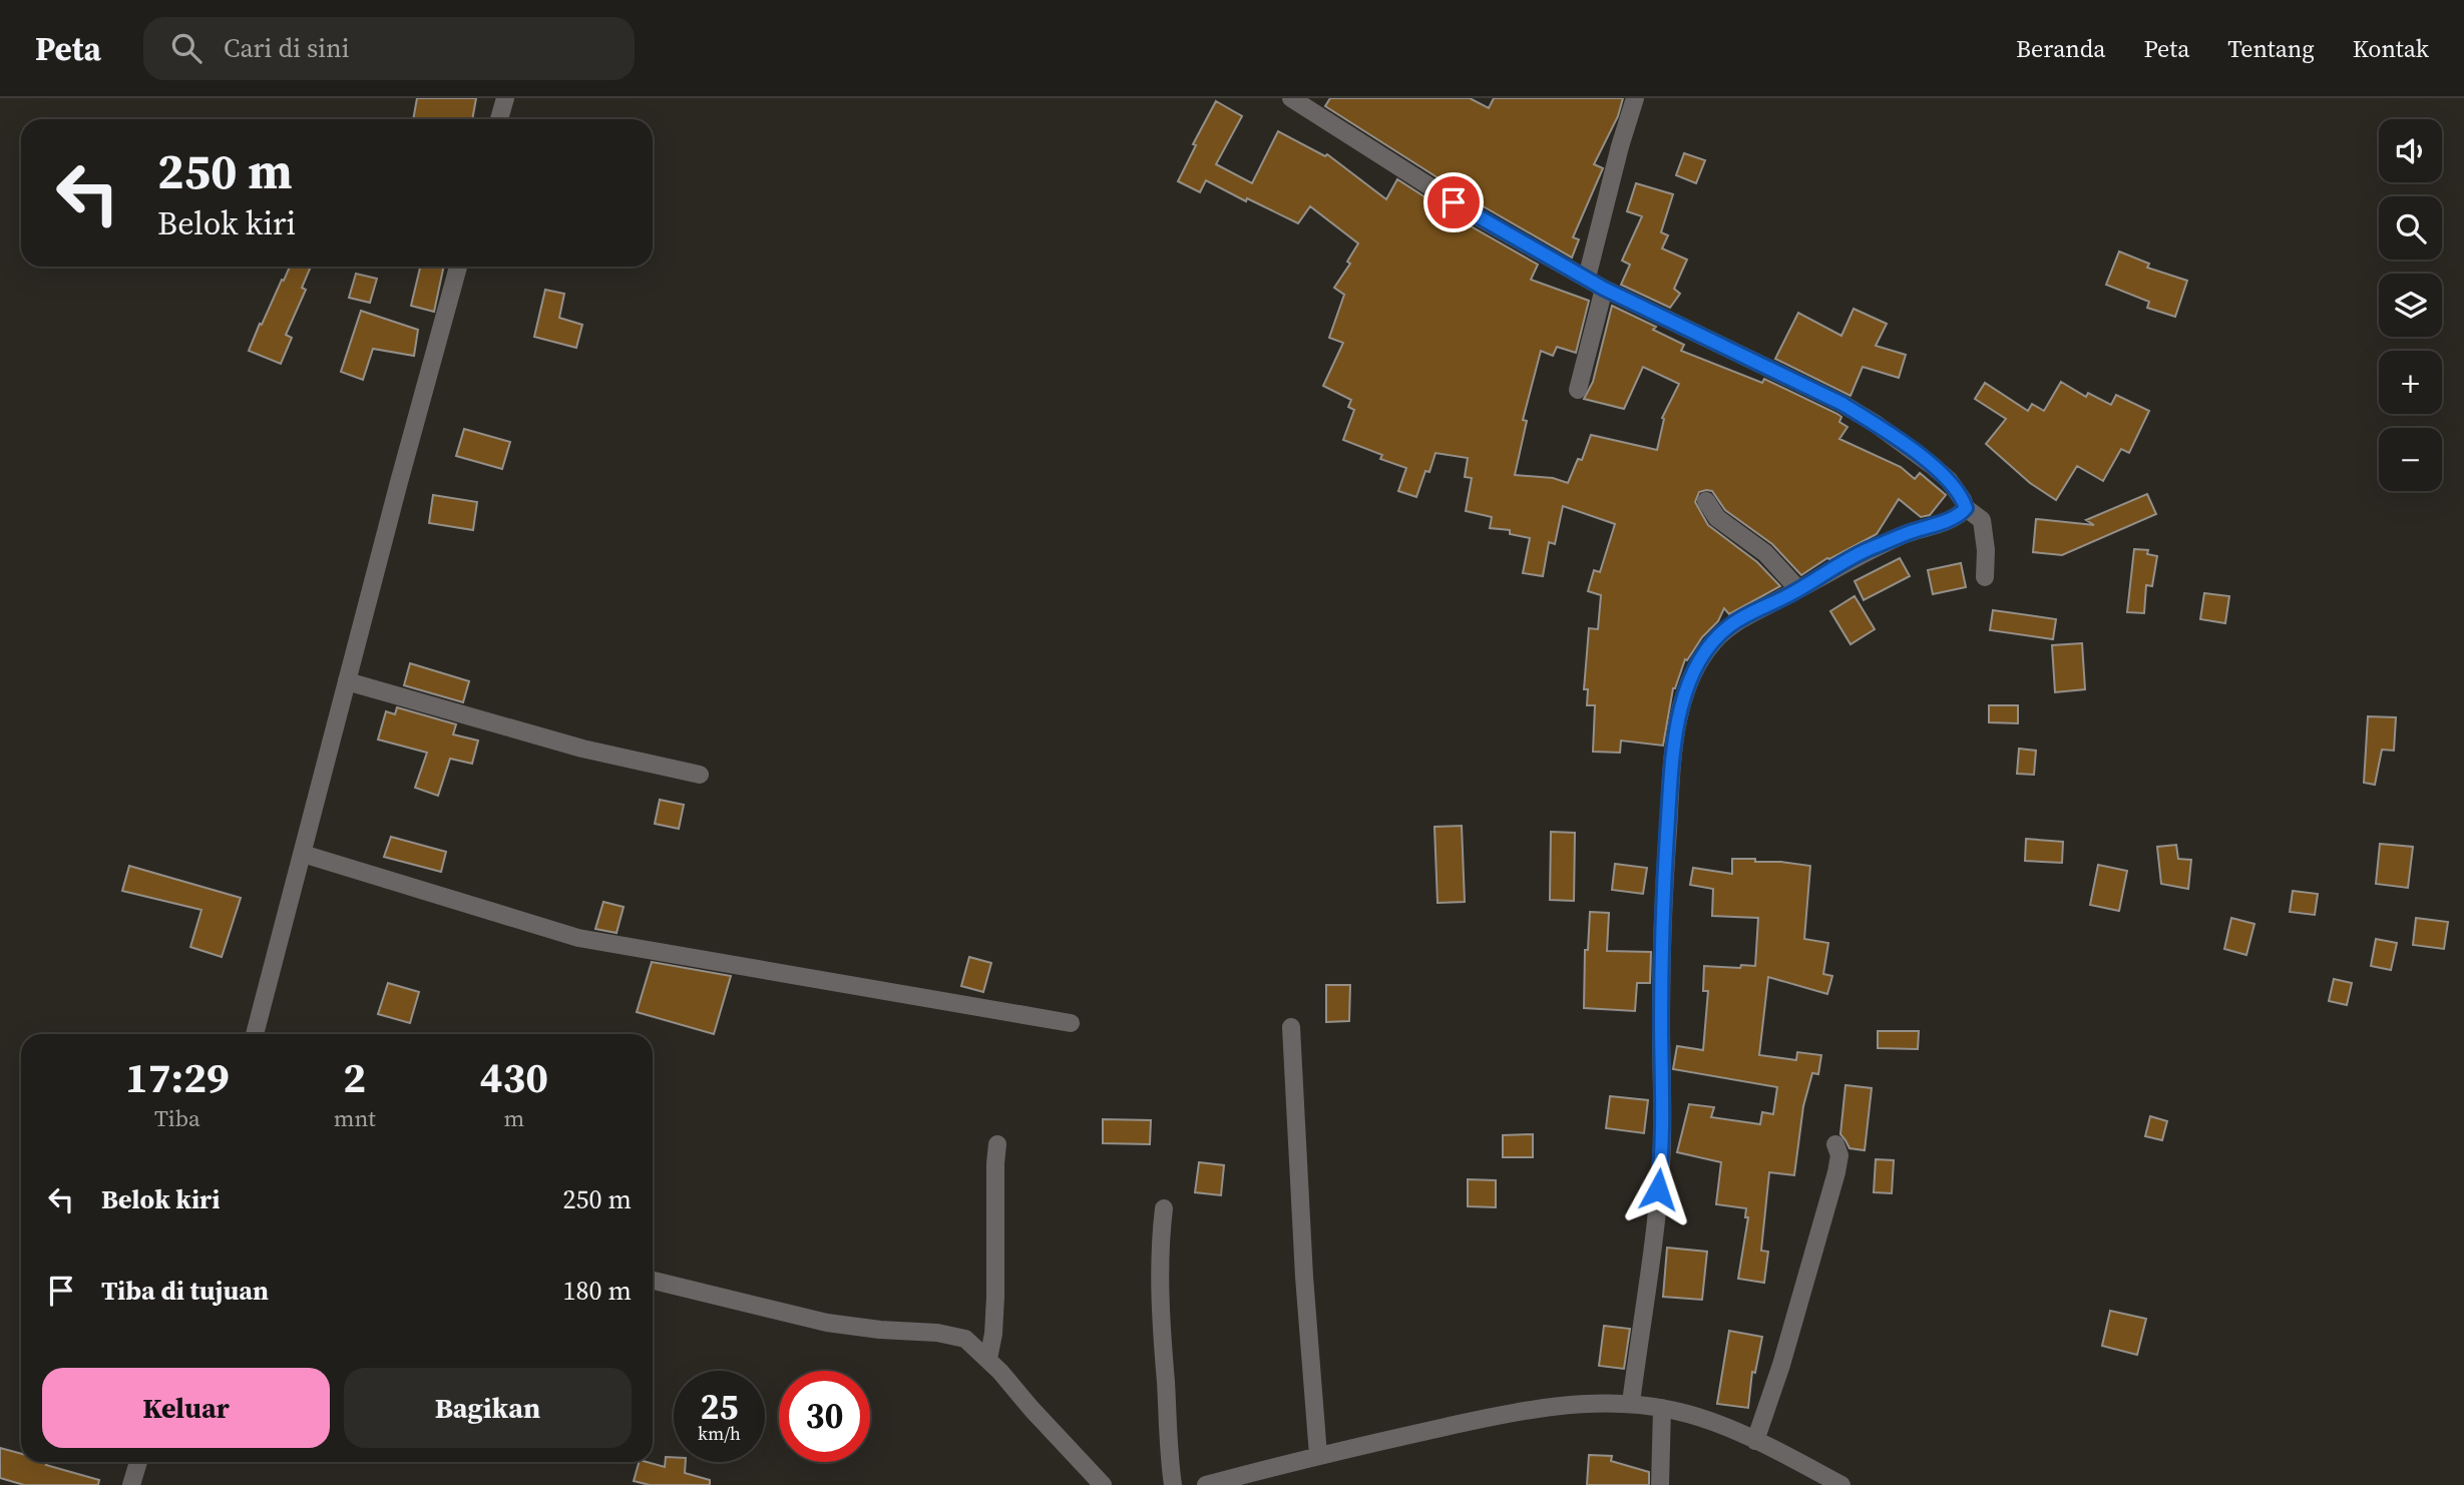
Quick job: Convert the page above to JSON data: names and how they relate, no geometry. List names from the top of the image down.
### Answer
{
  "page": {
    "header": "Peta",
    "search": "Cari di sini",
    "nav": [
      "Beranda",
      "Peta",
      "Tentang",
      "Kontak"
    ],
    "map_buttons": ["+", "−"],
    "turn": ["250 m", "Belok kiri"],
    "eta": [
      "17:29",
      "Tiba",
      "2",
      "mnt",
      "430",
      "m"
    ],
    "list": [
      {
        "name": "Belok kiri",
        "value": "250 m"
      },
      {
        "name": "Tiba di tujuan",
        "value": "180 m"
      }
    ],
    "buttons": ["Keluar", "Bagikan"],
    "speed": "25 km/h",
    "limit": "30"
  }
}
